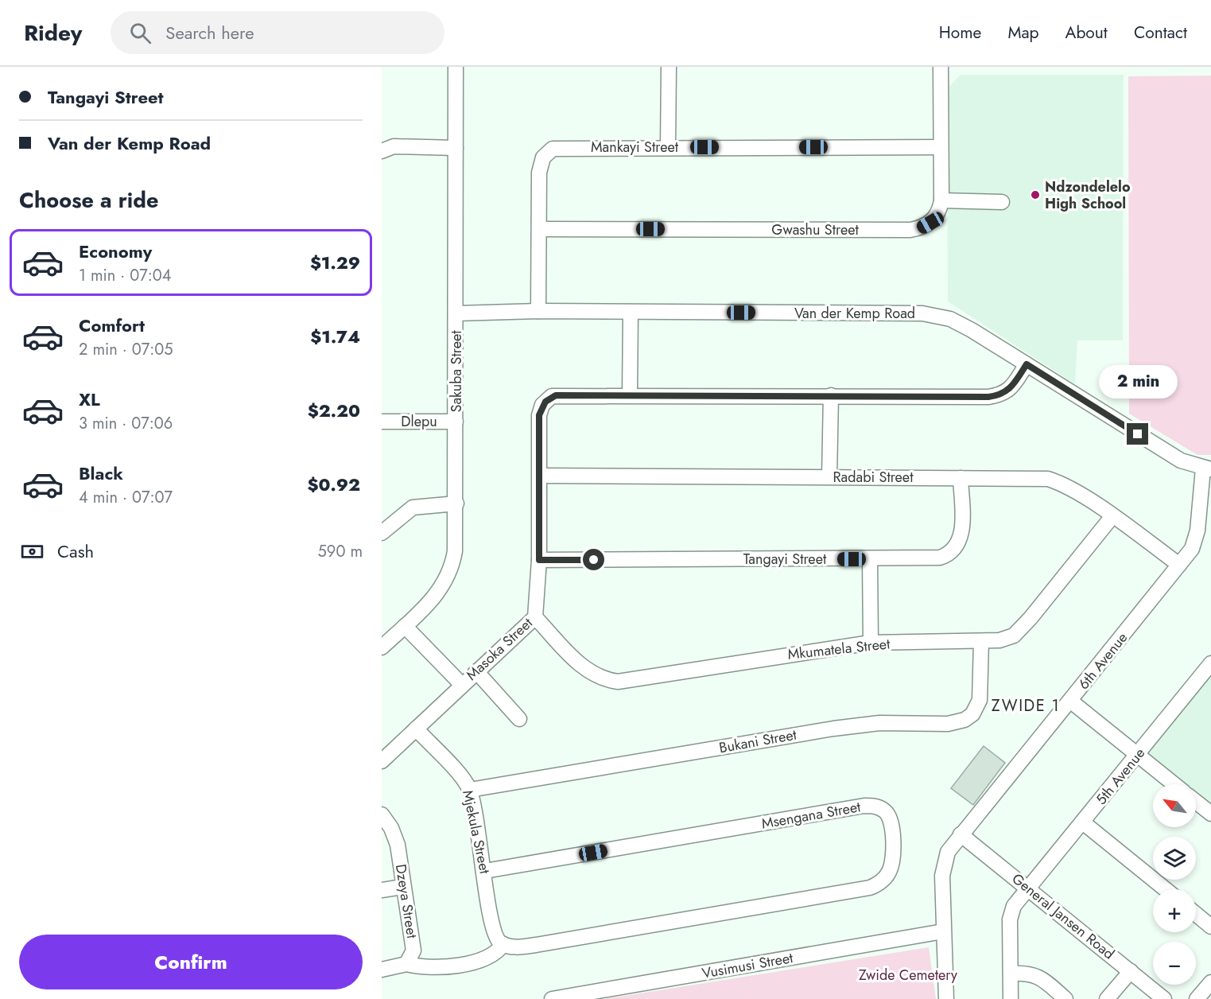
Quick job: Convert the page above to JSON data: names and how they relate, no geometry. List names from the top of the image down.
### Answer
{
  "streets": {
    "street": [
      "Mankayi Street",
      "Gwashu Street",
      "Van der Kemp Road",
      "Sakuba Street",
      "Dlepu",
      "Radabi Street",
      "Tangayi Street",
      "Masoka Street",
      "Mkumatela Street",
      "6th Avenue",
      "Bukani Street",
      "5th Avenue",
      "Msengana Street",
      "Mjekula Street",
      "Dzeya Street",
      "General Jansen Road",
      "Vusimusi Street"
    ]
  },
  "crossings": [
    ["Mankayi Street", "Gwashu Street"],
    ["Mankayi Street", "Van der Kemp Road"],
    ["Van der Kemp Road", "Sakuba Street"],
    ["Van der Kemp Road", "Masoka Street"],
    ["Van der Kemp Road", "6th Avenue"],
    ["Sakuba Street", "Dlepu"],
    ["Radabi Street", "Tangayi Street"],
    ["Radabi Street", "Masoka Street"],
    ["Radabi Street", "Mkumatela Street"],
    ["Radabi Street", "6th Avenue"],
    ["Tangayi Street", "Masoka Street"],
    ["Masoka Street", "Mkumatela Street"],
    ["Masoka Street", "Mjekula Street"],
    ["Mkumatela Street", "Bukani Street"],
    ["6th Avenue", "General Jansen Road"],
    ["6th Avenue", "Vusimusi Street"],
    ["Bukani Street", "Mjekula Street"],
    ["5th Avenue", "General Jansen Road"],
    ["Msengana Street", "Mjekula Street"]
  ],
  "districts": ["ZWIDE 1"],
  "parks": ["Zwide Cemetery"],
  "places": ["Ndzondelelo High School"],
  "north": "top left",
  "page": {
    "header": "Ridey",
    "search": "Search here",
    "nav": [
      "Home",
      "Map",
      "About",
      "Contact"
    ],
    "banner": ["Tangayi Street", "Van der Kemp Road"],
    "heading": "Choose a ride",
    "list": [
      {
        "name": "Economy",
        "note": "1 min · 07:04",
        "value": "$1.29"
      },
      {
        "name": "Comfort",
        "note": "2 min · 07:05",
        "value": "$1.74"
      },
      {
        "name": "XL",
        "note": "3 min · 07:06",
        "value": "$2.20"
      },
      {
        "name": "Black",
        "note": "4 min · 07:07",
        "value": "$0.92"
      }
    ],
    "bubble": "2 min",
    "pay": ["Cash", "590 m"],
    "map_buttons": ["+", "−"],
    "buttons": "Confirm"
  }
}
